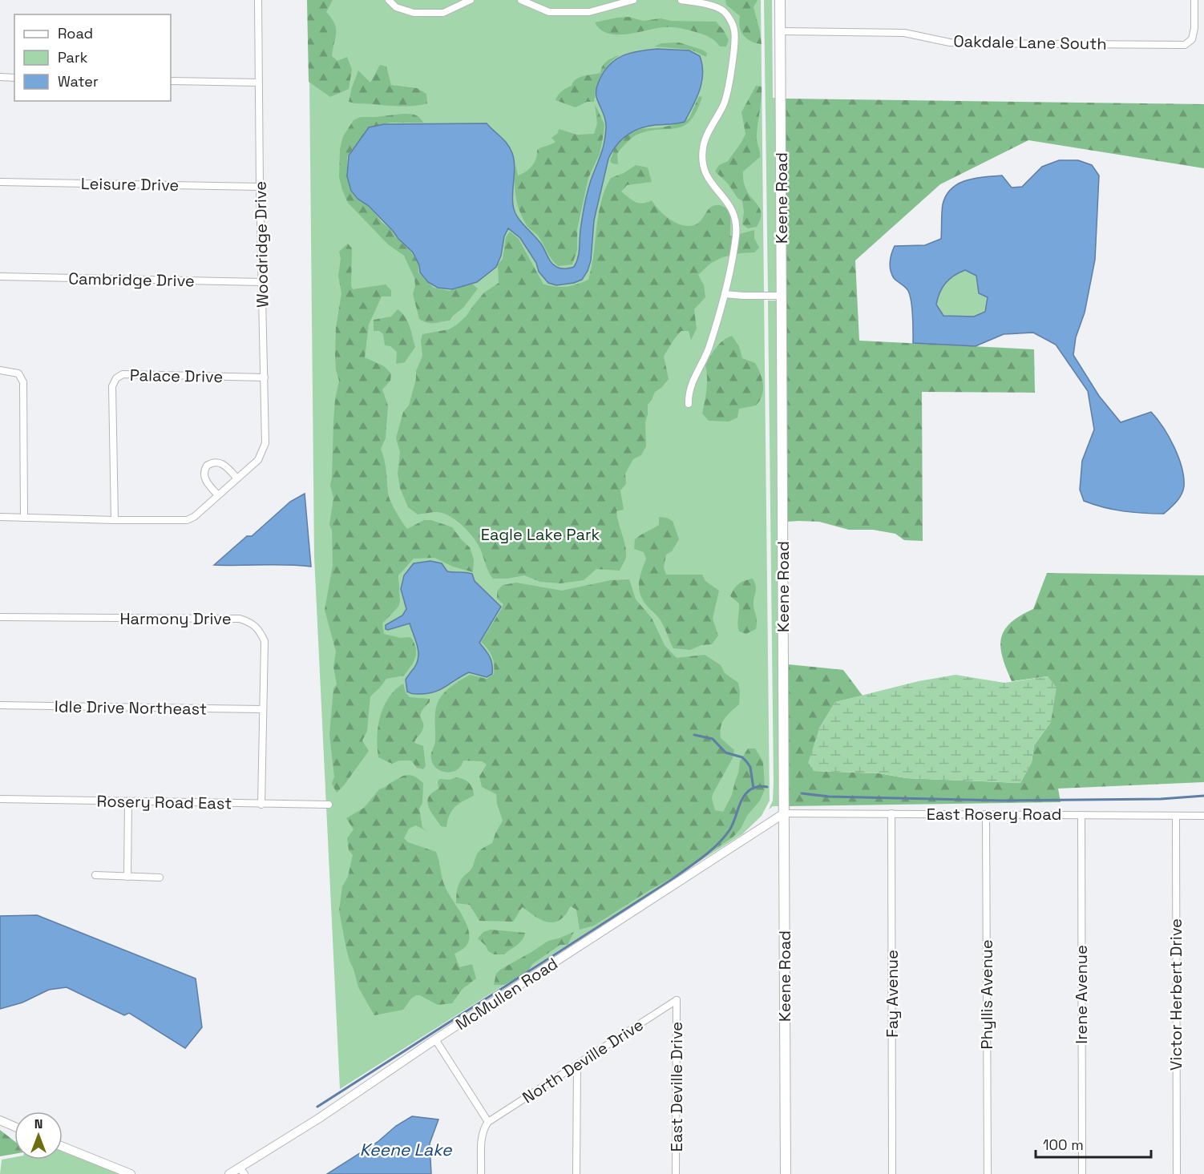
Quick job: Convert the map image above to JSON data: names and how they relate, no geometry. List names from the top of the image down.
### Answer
{
  "streets": {
    "main road": ["Keene Road"],
    "street": [
      "Oakdale Lane South",
      "Leisure Drive",
      "Woodridge Drive",
      "Cambridge Drive",
      "Palace Drive",
      "Harmony Drive",
      "Idle Drive Northeast",
      "Rosery Road East",
      "East Rosery Road",
      "McMullen Road",
      "Fay Avenue",
      "Phyllis Avenue",
      "Irene Avenue",
      "Victor Herbert Drive",
      "North Deville Drive",
      "East Deville Drive"
    ]
  },
  "crossings": [
    ["Oakdale Lane South", "Keene Road"],
    ["Leisure Drive", "Woodridge Drive"],
    ["Keene Road", "East Rosery Road"],
    ["Keene Road", "McMullen Road"],
    ["Woodridge Drive", "Cambridge Drive"],
    ["Woodridge Drive", "Palace Drive"],
    ["Harmony Drive", "Idle Drive Northeast"],
    ["Harmony Drive", "Rosery Road East"],
    ["East Rosery Road", "McMullen Road"],
    ["East Rosery Road", "Fay Avenue"],
    ["East Rosery Road", "Phyllis Avenue"],
    ["East Rosery Road", "Irene Avenue"],
    ["East Rosery Road", "Victor Herbert Drive"],
    ["North Deville Drive", "East Deville Drive"]
  ],
  "water": ["Keene Lake"],
  "parks": ["Eagle Lake Park"],
  "legend": ["Road", "Park", "Water"],
  "scale_bar": "100 m",
  "north": "top"
}
